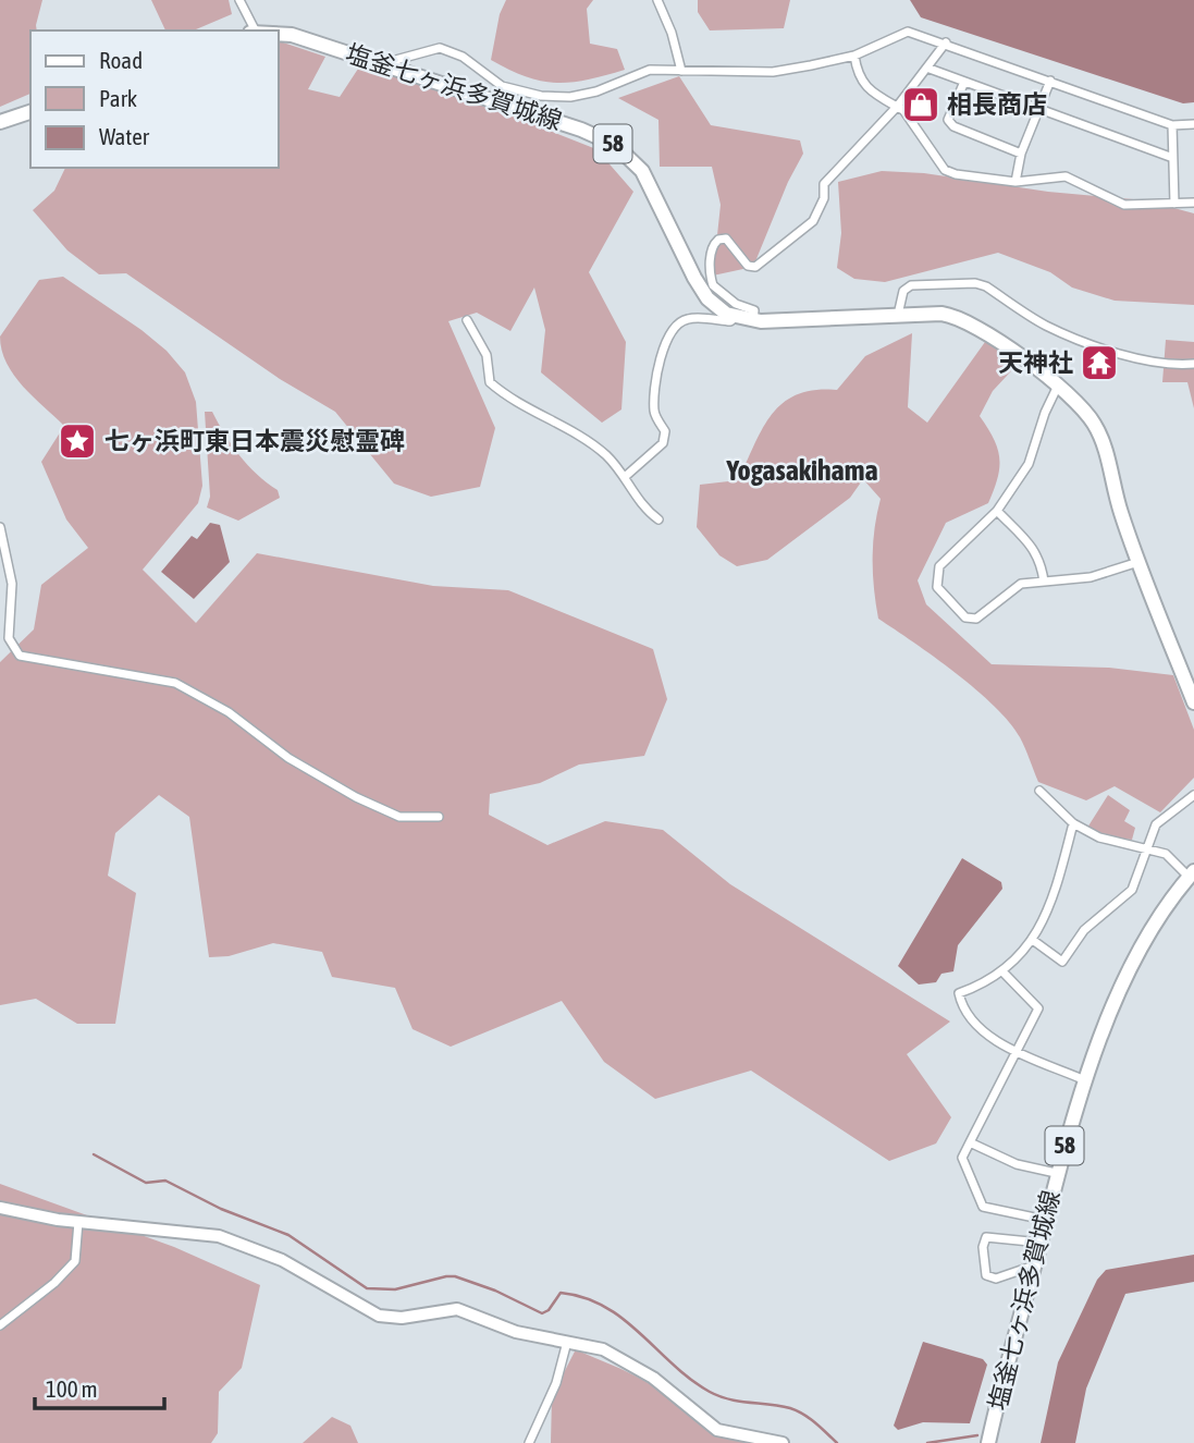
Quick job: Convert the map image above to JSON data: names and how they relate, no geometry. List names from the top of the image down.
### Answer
{
  "streets": {
    "main road": ["塩釜七ヶ浜多賀城線", "58"]
  },
  "districts": ["Yogasakihama"],
  "places": {
    "shop": ["相長商店"],
    "temple": ["天神社"],
    "place": ["七ヶ浜町東日本震災慰霊碑"]
  },
  "legend": ["Road", "Park", "Water"],
  "scale_bar": "100 m"
}
